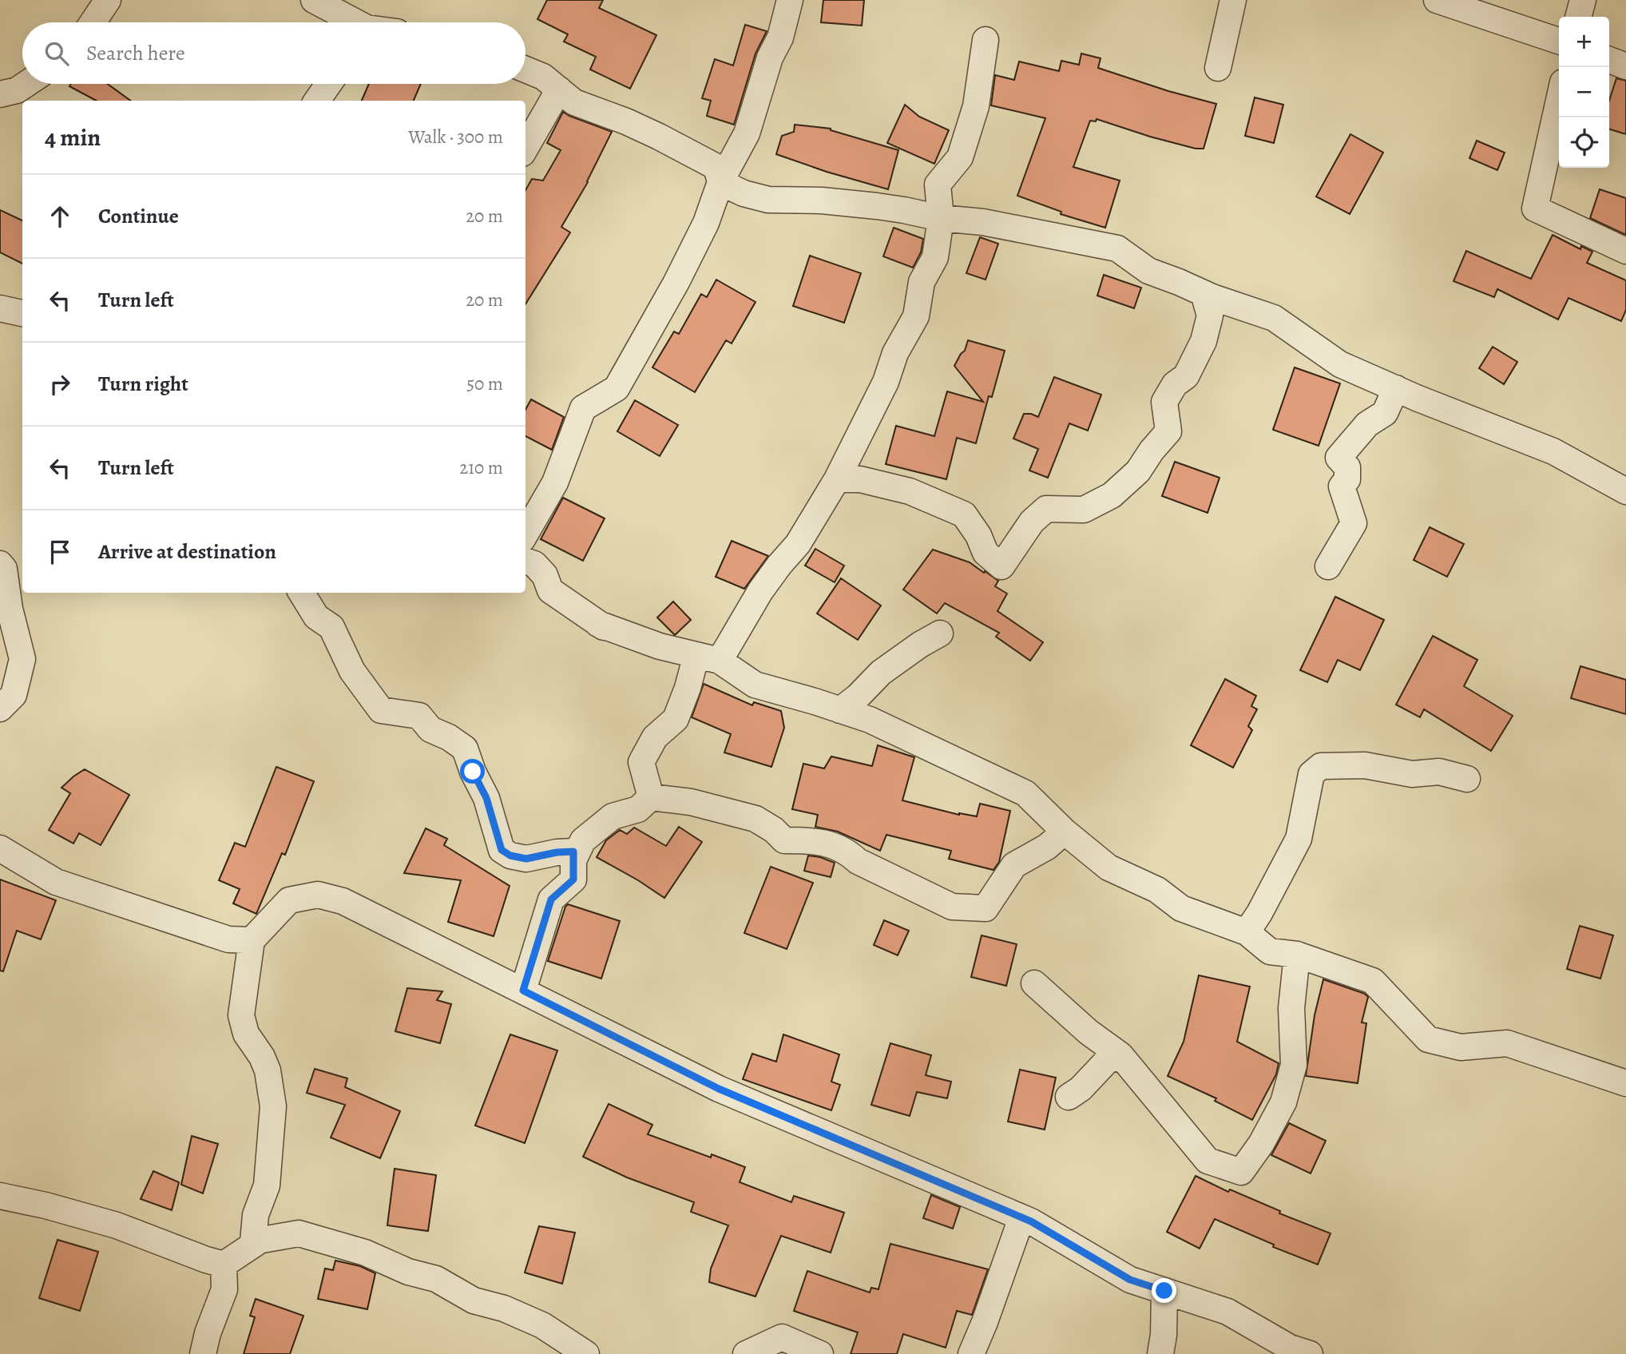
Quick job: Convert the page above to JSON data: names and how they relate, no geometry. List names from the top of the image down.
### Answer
{
  "page": {
    "map_buttons": ["+", "−"],
    "search": "Search here",
    "heading": ["4 min", "Walk · 300 m"],
    "list": [
      ["Continue", "20 m"],
      ["Turn left", "20 m"],
      ["Turn right", "50 m"],
      ["Turn left", "210 m"],
      "Arrive at destination"
    ]
  }
}
